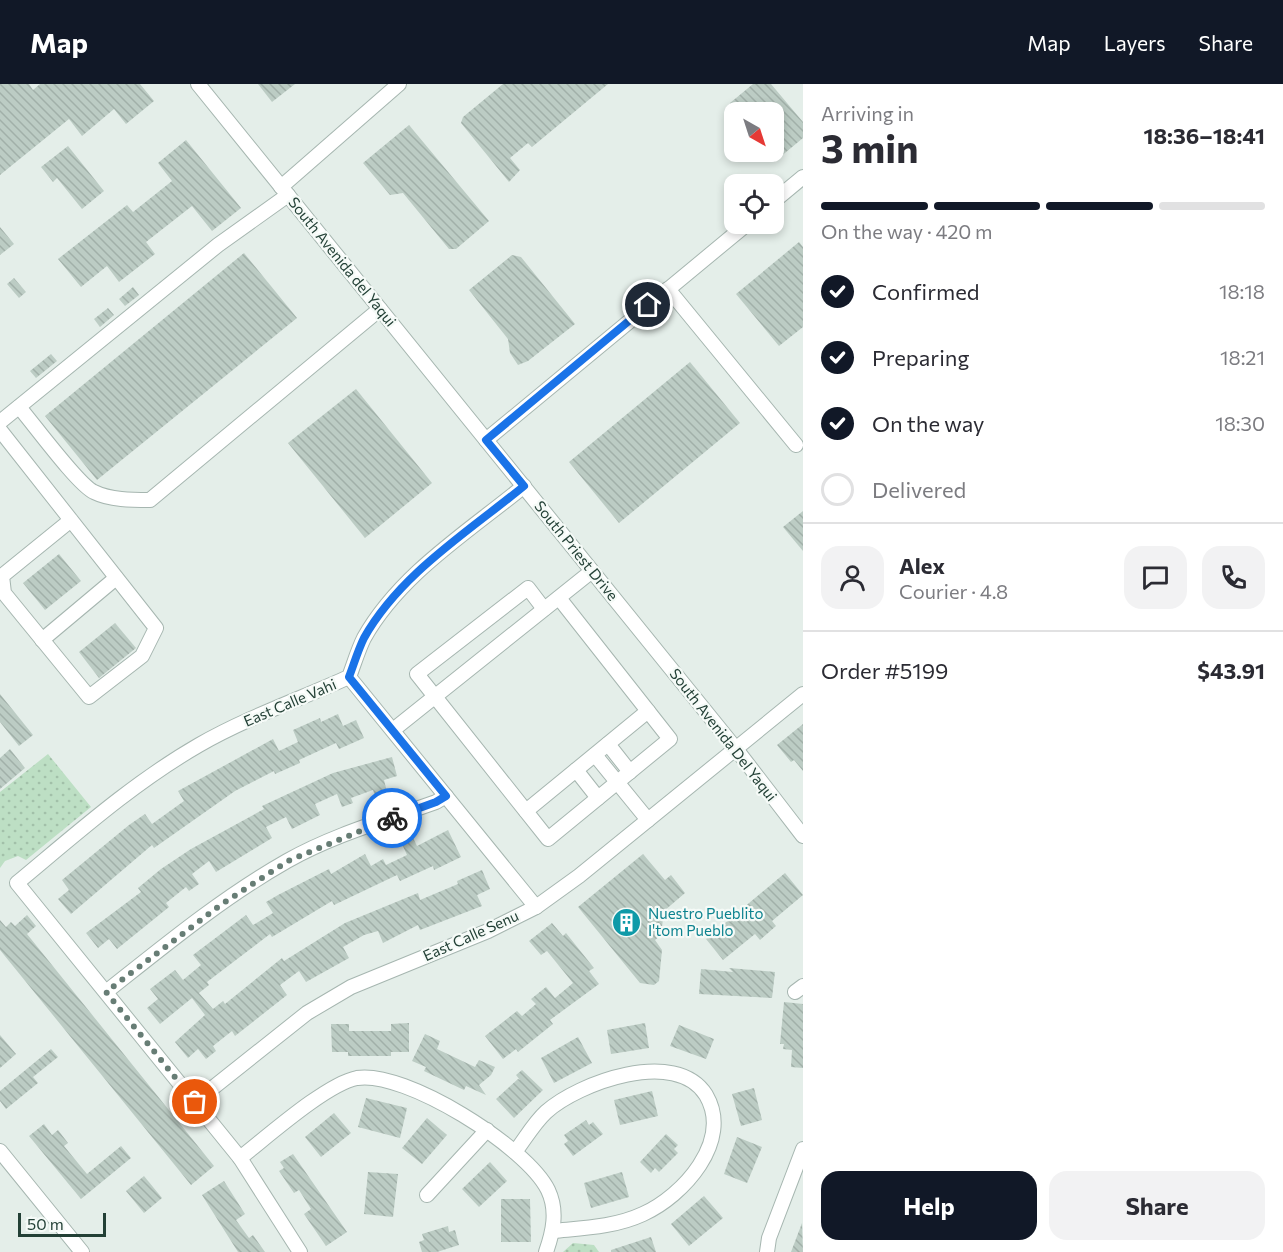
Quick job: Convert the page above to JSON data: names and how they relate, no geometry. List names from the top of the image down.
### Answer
{
  "streets": {
    "street": [
      "South Avenida del Yaqui",
      "South Priest Drive",
      "East Calle Vahi",
      "South Avenida Del Yaqui",
      "East Calle Senu"
    ]
  },
  "crossings": [
    ["South Avenida del Yaqui", "South Priest Drive"],
    ["South Priest Drive", "East Calle Vahi"],
    ["South Priest Drive", "South Avenida Del Yaqui"],
    ["South Avenida Del Yaqui", "East Calle Senu"]
  ],
  "places": {
    "building": ["Nuestro Pueblito I'tom Pueblo"]
  },
  "scale_bar": "50 m",
  "north": "bottom right",
  "page": {
    "header": "Map",
    "nav": ["Map", "Layers", "Share"],
    "heading": ["3 min", "Arriving in", "18:36–18:41"],
    "panel": [
      "Alex",
      "Courier · 4.8",
      "Order #5199",
      "$43.91"
    ],
    "bar": "On the way · 420 m",
    "list": [
      ["Confirmed", "18:18"],
      ["Preparing", "18:21"],
      ["On the way", "18:30"],
      "Delivered"
    ],
    "buttons": ["Help", "Share"],
    "scale": "50 m"
  }
}
